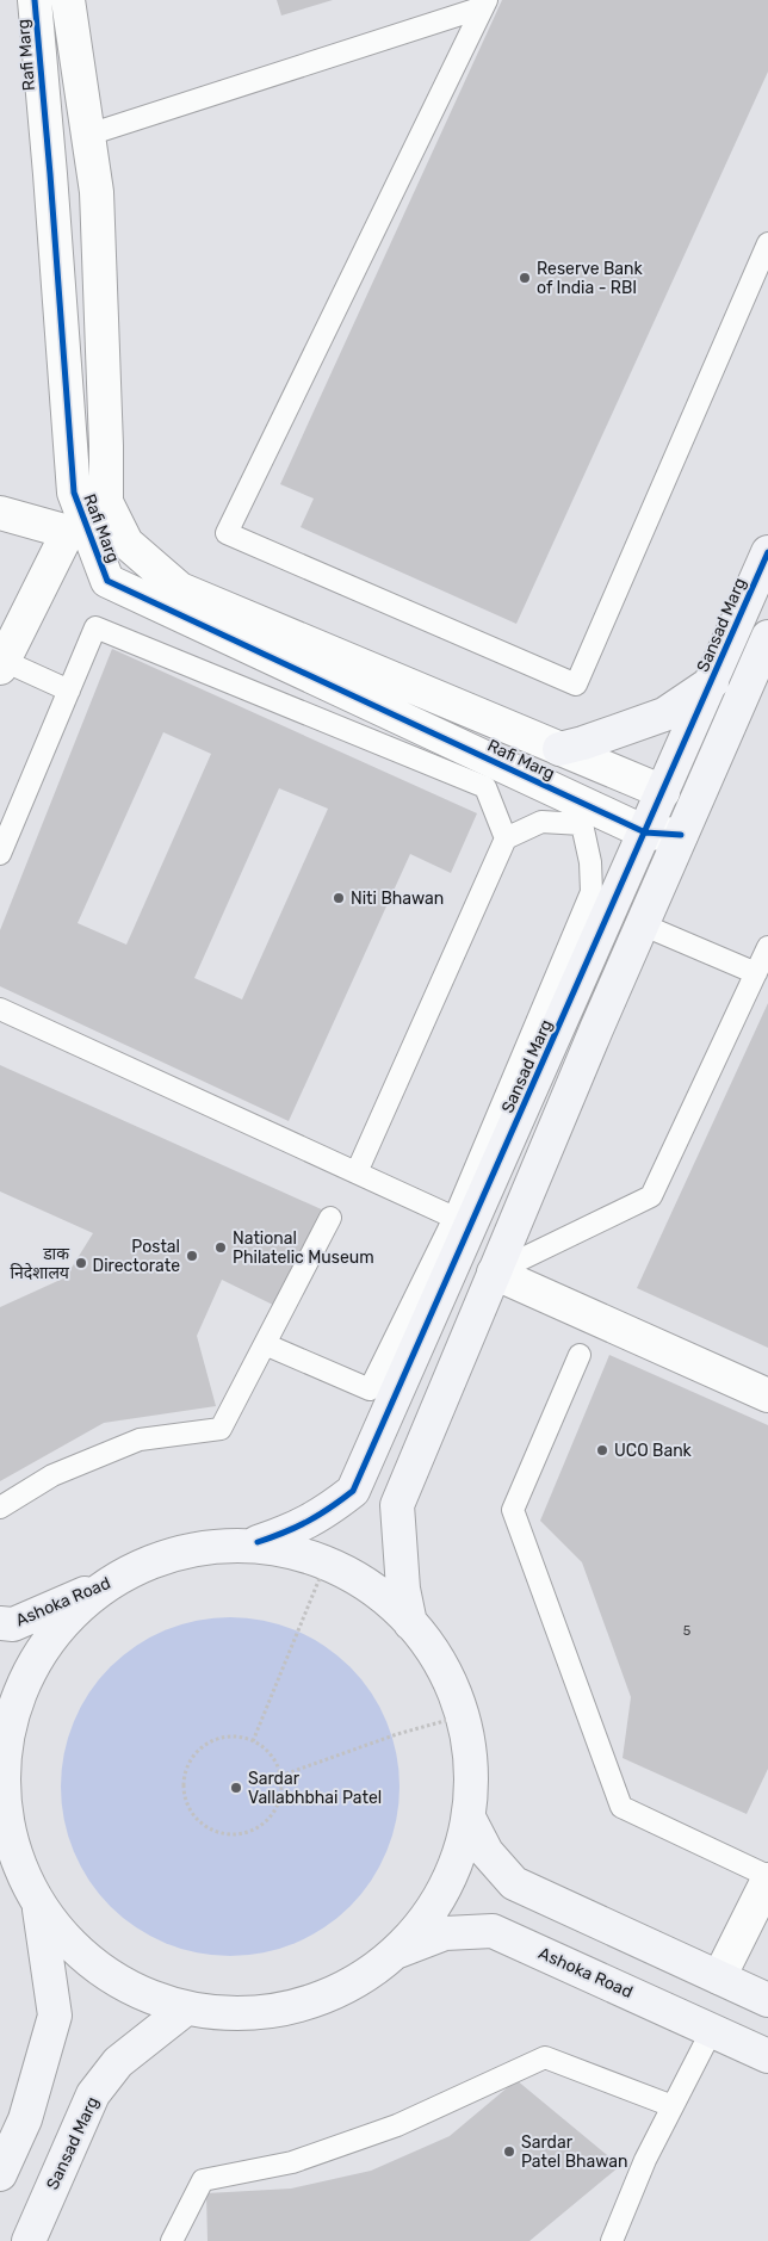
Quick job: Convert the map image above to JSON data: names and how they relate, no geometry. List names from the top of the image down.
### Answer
{
  "streets": {
    "main road": ["Sansad Marg", "Ashoka Road"],
    "street": ["Rafi Marg"]
  },
  "crossings": [
    ["Rafi Marg", "Sansad Marg"]
  ],
  "places": [
    "Reserve Bank of India - RBI",
    "Niti Bhawan",
    "National Philatelic Museum",
    "Postal Directorate",
    "डाक निदेशालय",
    "UCO Bank",
    "Sardar Vallabhbhai Patel",
    "Sardar Patel Bhawan"
  ],
  "house_numbers": ["5"]
}
